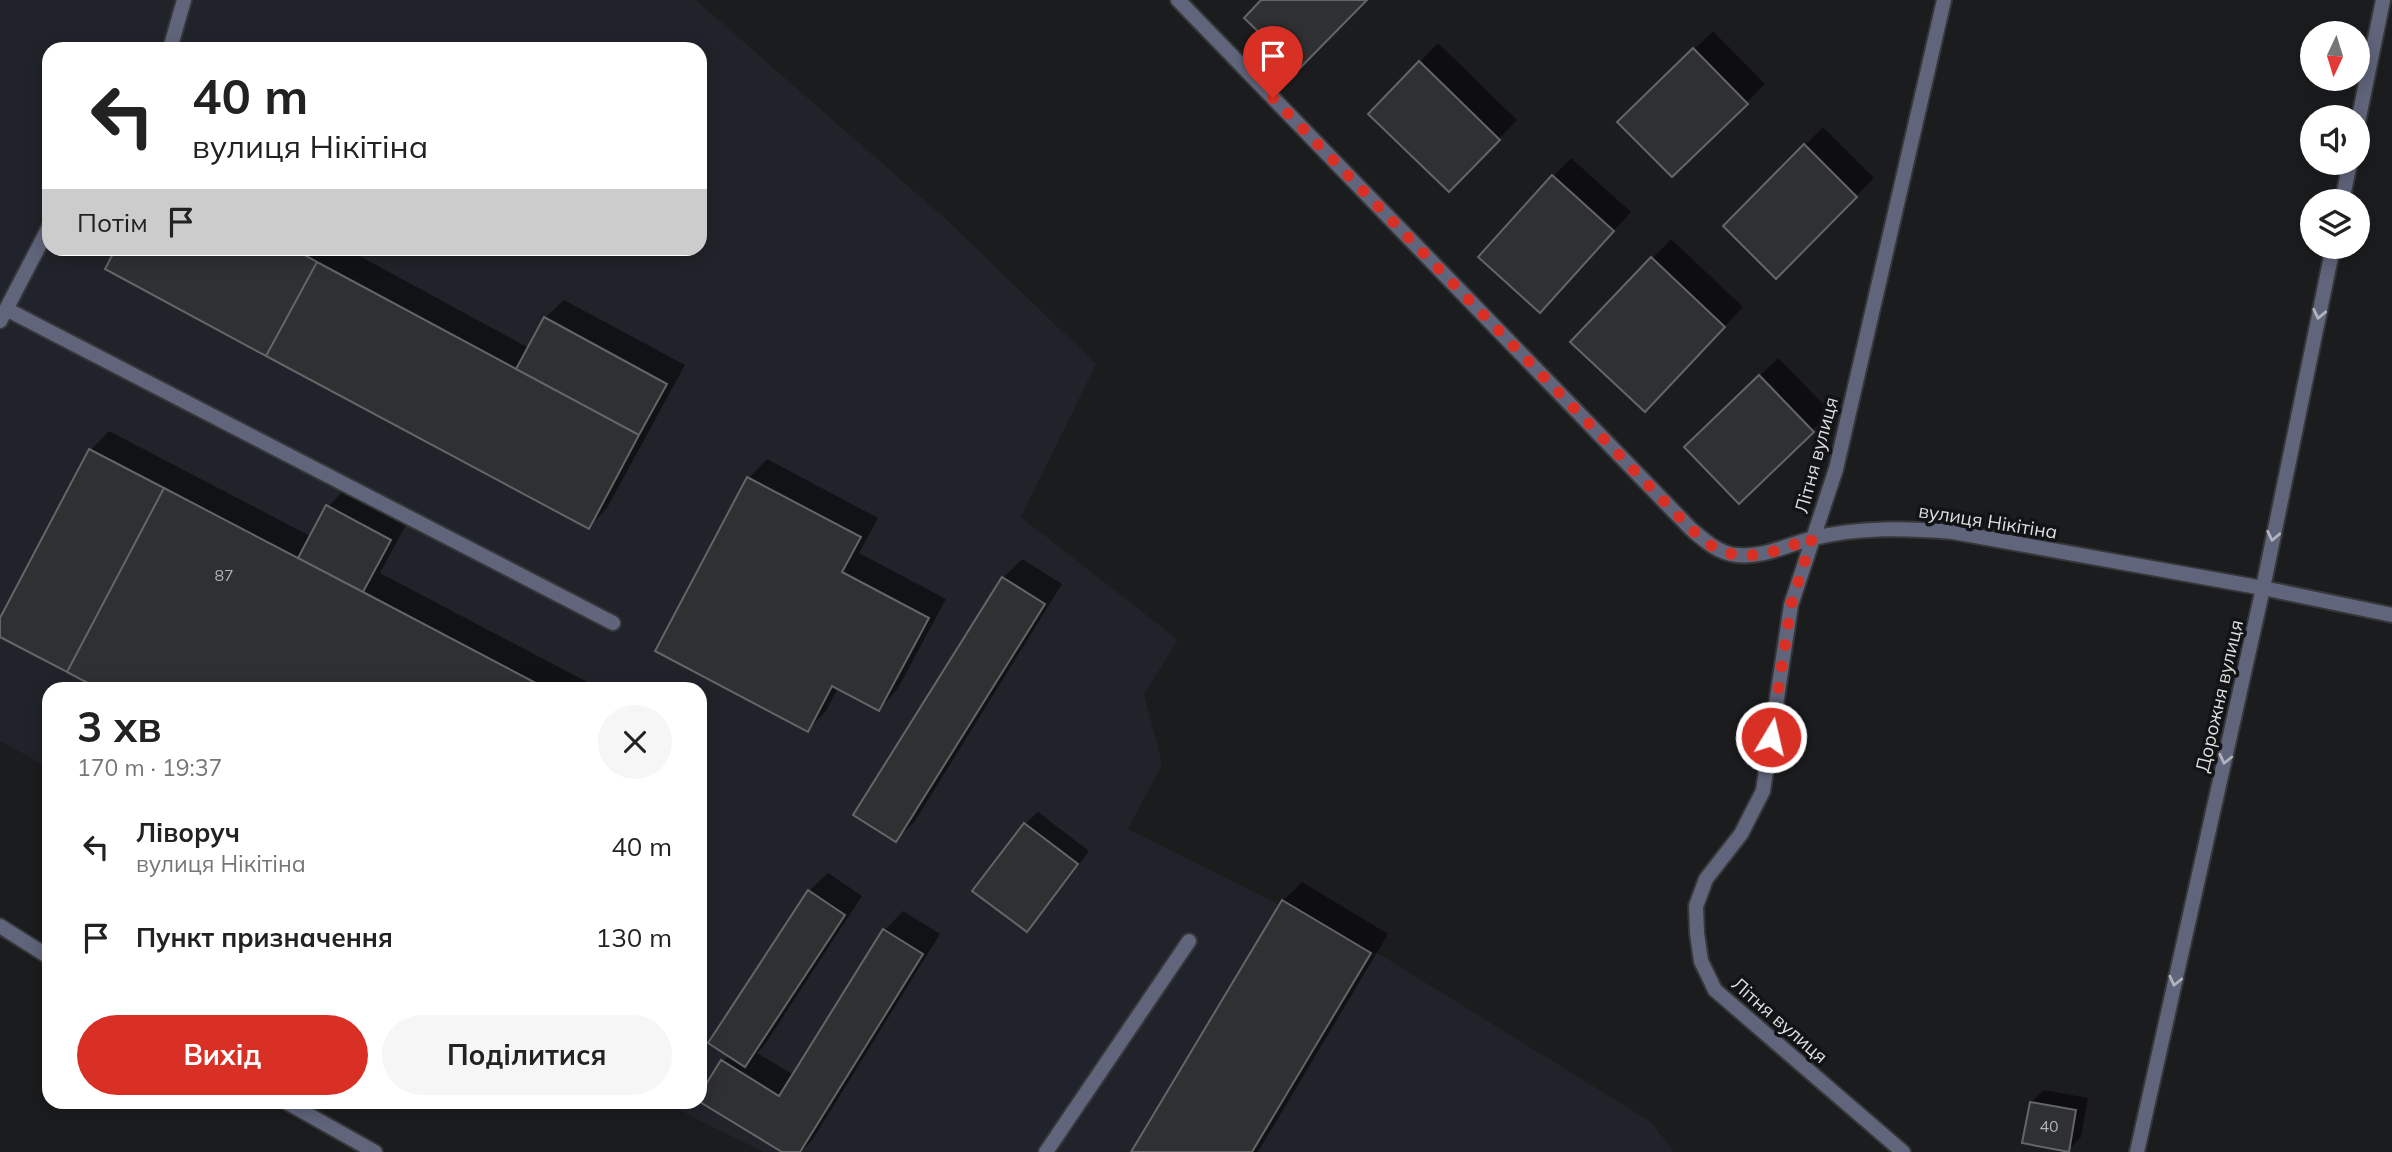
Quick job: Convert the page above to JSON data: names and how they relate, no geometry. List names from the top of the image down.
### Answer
{
  "streets": {
    "street": ["Літня вулиця", "вулиця Нікітіна", "Дорожня вулиця"]
  },
  "crossings": [
    ["Літня вулиця", "вулиця Нікітіна"],
    ["вулиця Нікітіна", "Дорожня вулиця"]
  ],
  "one_way": ["Дорожня вулиця"],
  "house_numbers": ["87", "40"],
  "north": "bottom",
  "page": {
    "turn": ["40 m", "вулиця Нікітіна"],
    "then": "Потім",
    "heading": ["3 хв", "170 m · 19:37"],
    "list": [
      {
        "name": "Ліворуч",
        "note": "вулиця Нікітіна",
        "value": "40 m"
      },
      {
        "name": "Пункт призначення",
        "value": "130 m"
      }
    ],
    "buttons": ["Вихід", "Поділитися"]
  }
}
